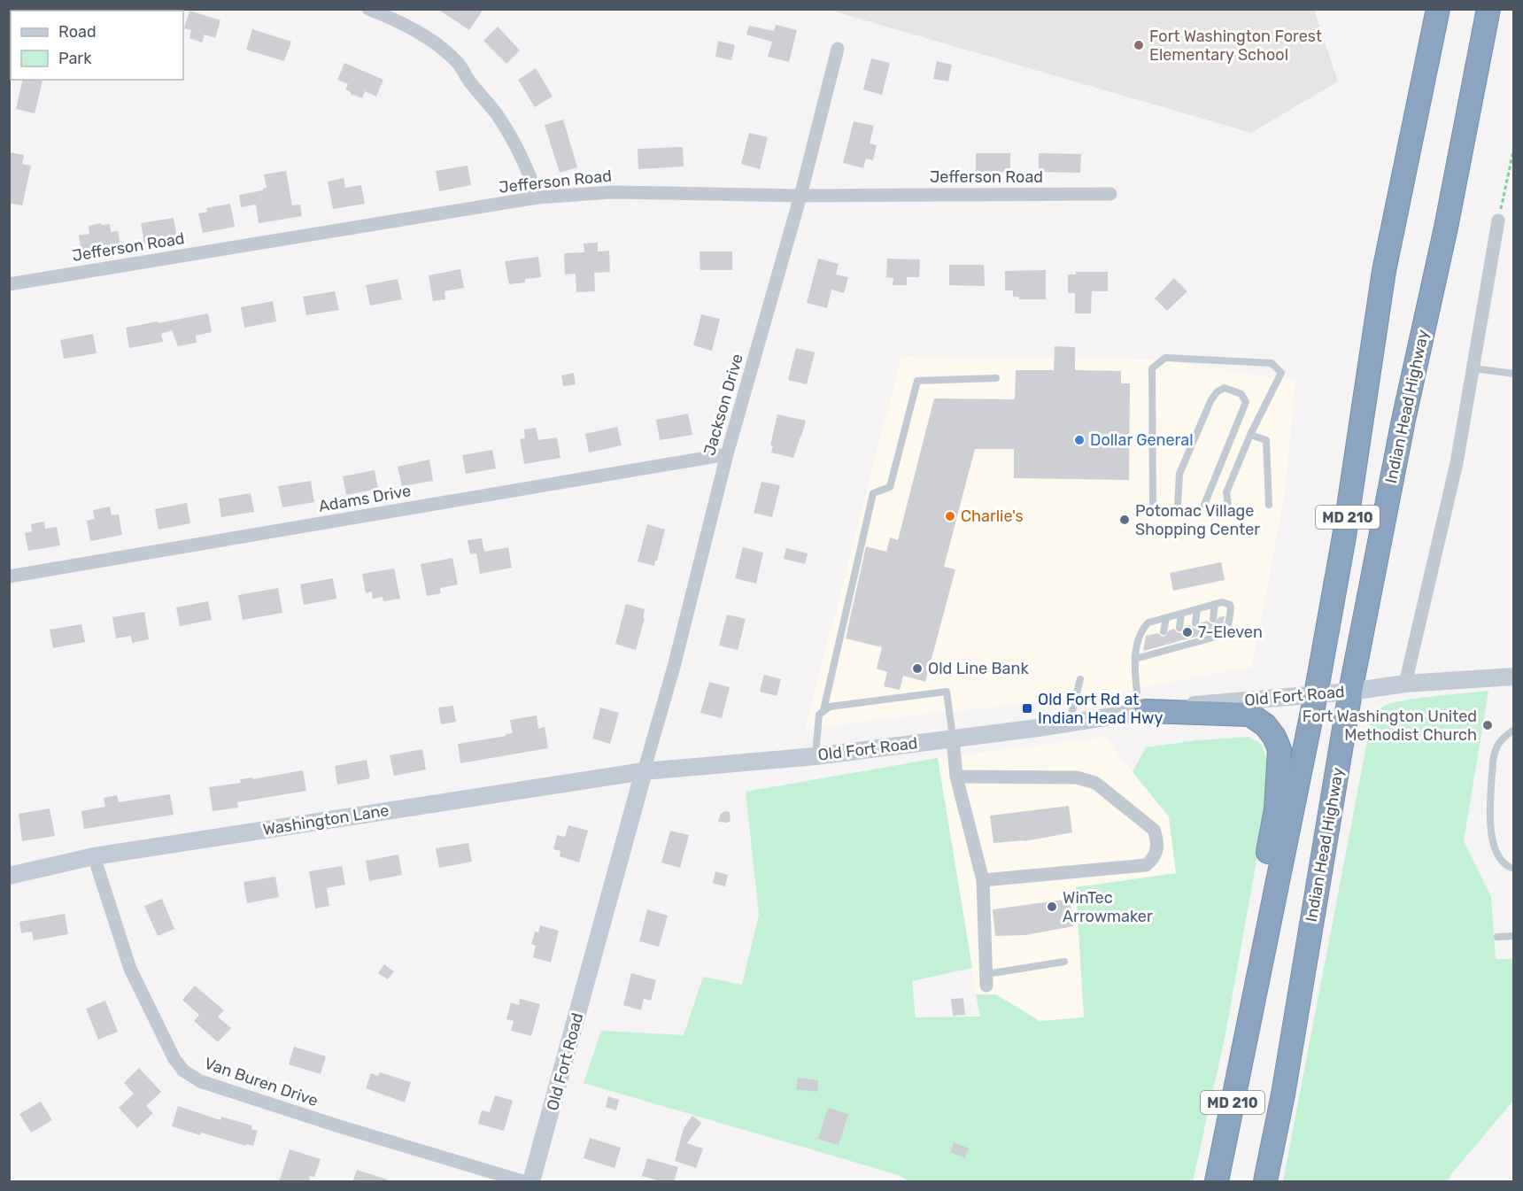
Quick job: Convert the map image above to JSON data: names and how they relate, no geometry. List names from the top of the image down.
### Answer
{
  "streets": {
    "highway": ["Indian Head Highway", "MD 210"],
    "main road": ["Old Fort Road", "Washington Lane"],
    "street": [
      "Jefferson Road",
      "Jackson Drive",
      "Adams Drive",
      "Van Buren Drive"
    ]
  },
  "crossings": [
    ["Jefferson Road", "Jackson Drive"],
    ["Jackson Drive", "Adams Drive"],
    ["Jackson Drive", "Old Fort Road"],
    ["Jackson Drive", "Washington Lane"],
    ["Indian Head Highway", "Old Fort Road"],
    ["MD 210", "Old Fort Road"],
    ["Old Fort Road", "Washington Lane"],
    ["Washington Lane", "Van Buren Drive"]
  ],
  "places": {
    "other": [
      "Fort Washington Forest Elementary School",
      "Dollar General",
      "Charlie's",
      "Potomac Village Shopping Center",
      "7-Eleven",
      "Old Line Bank",
      "Fort Washington United Methodist Church",
      "WinTec Arrowmaker"
    ],
    "transit": ["Old Fort Rd at Indian Head Hwy"]
  },
  "legend": ["Road", "Park"]
}
